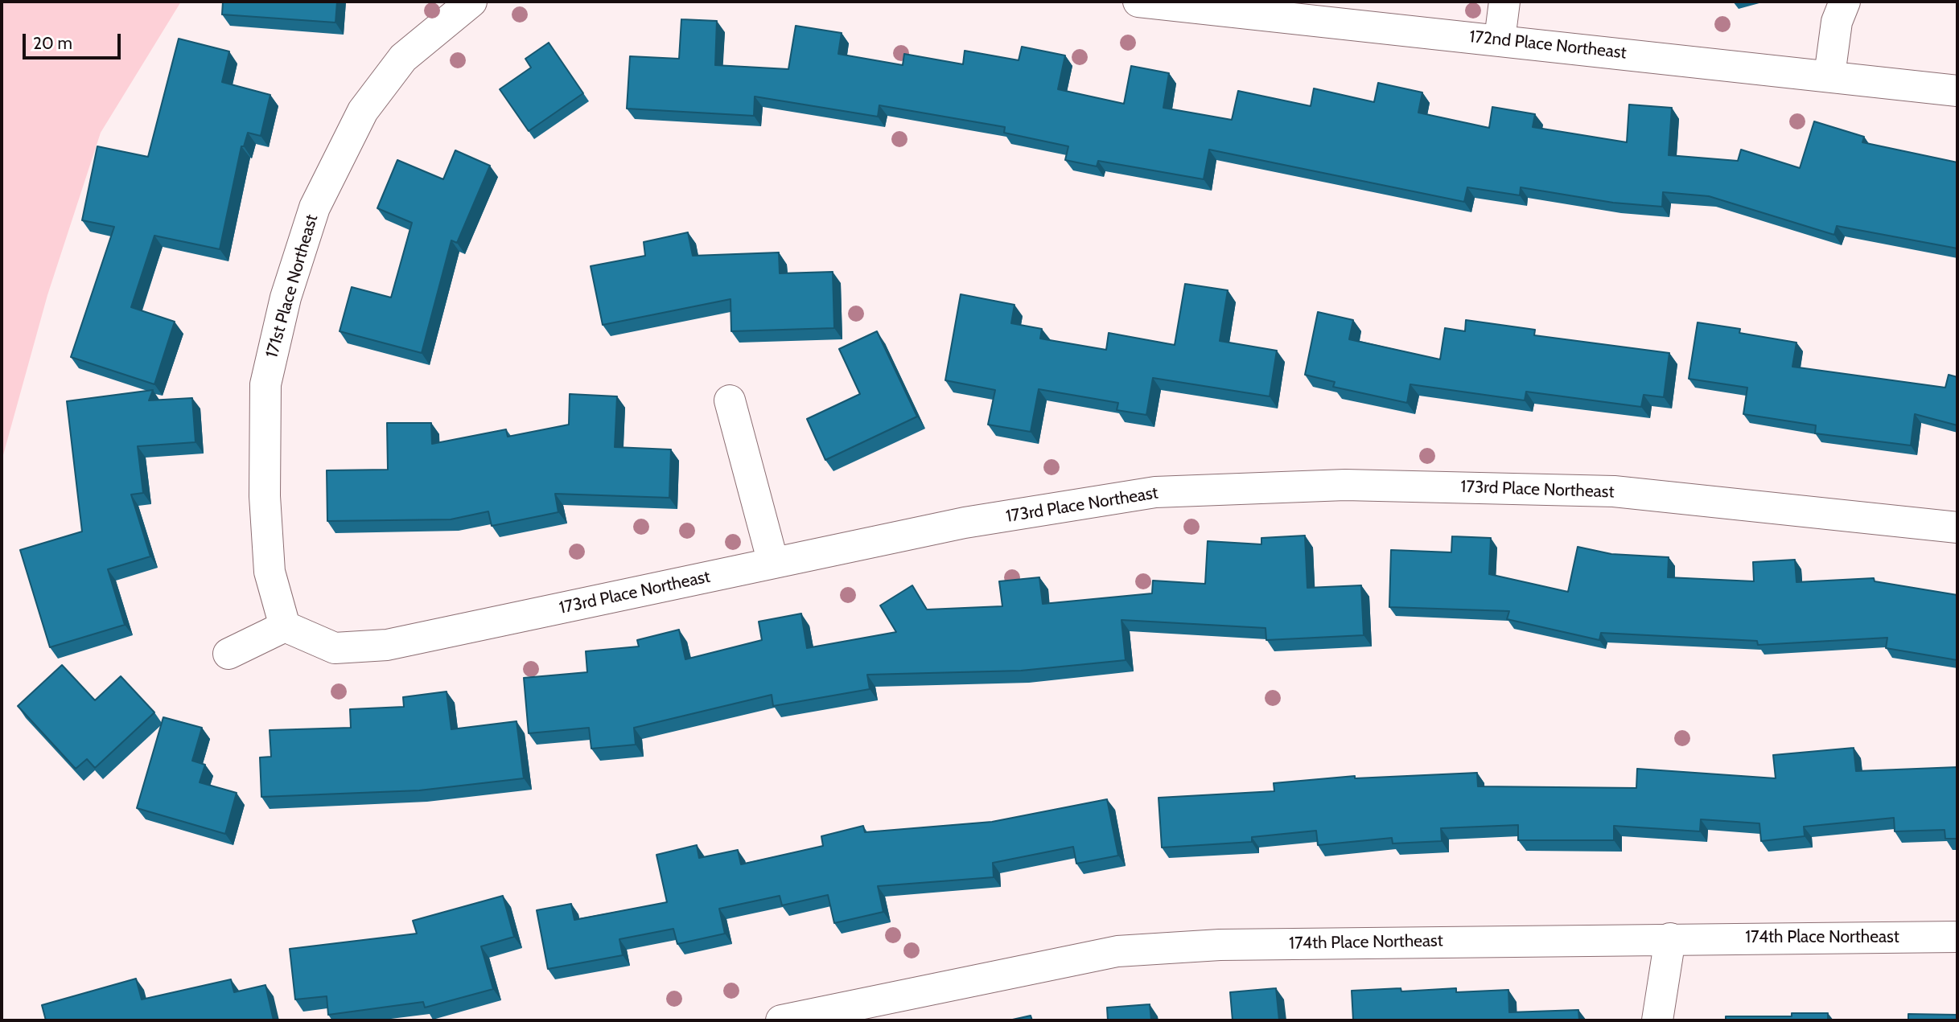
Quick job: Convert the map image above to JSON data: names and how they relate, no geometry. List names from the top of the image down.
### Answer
{
  "streets": {
    "street": [
      "172nd Place Northeast",
      "171st Place Northeast",
      "173rd Place Northeast",
      "174th Place Northeast"
    ]
  },
  "crossings": [
    ["171st Place Northeast", "173rd Place Northeast"]
  ],
  "scale_bar": "20 m"
}
